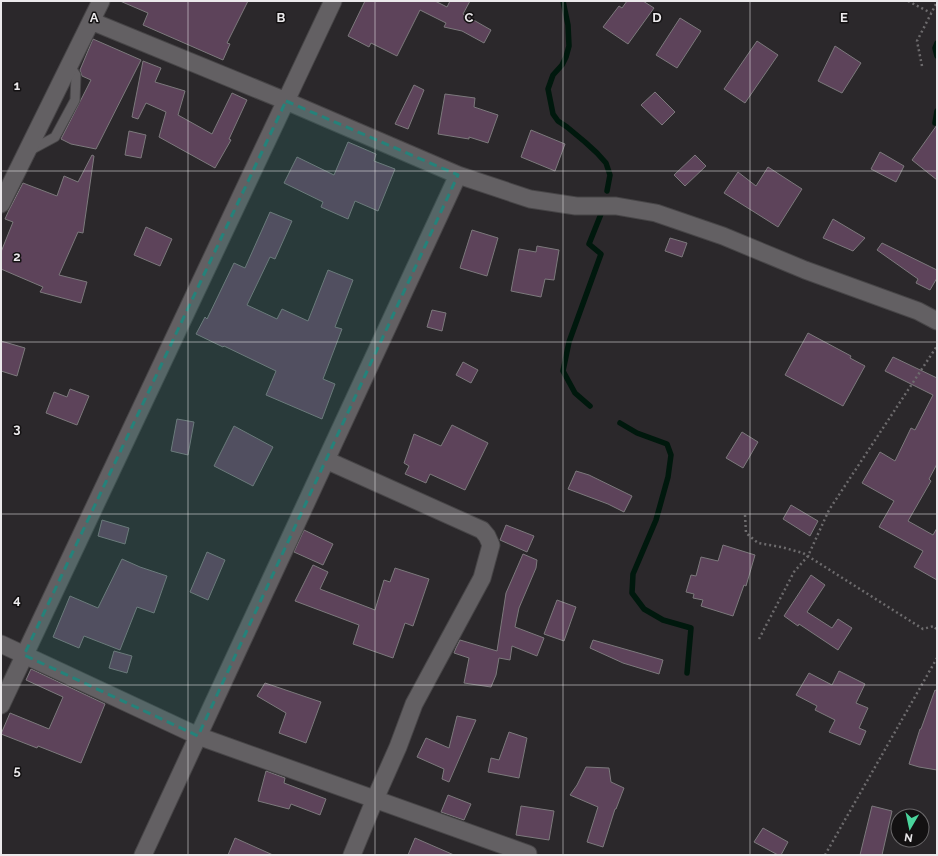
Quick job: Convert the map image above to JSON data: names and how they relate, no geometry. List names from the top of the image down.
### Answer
{
  "north": "bottom",
  "grid": {
    "columns": [
      "A",
      "B",
      "C",
      "D",
      "E"
    ],
    "rows": [
      "1",
      "2",
      "3",
      "4",
      "5"
    ]
  }
}
